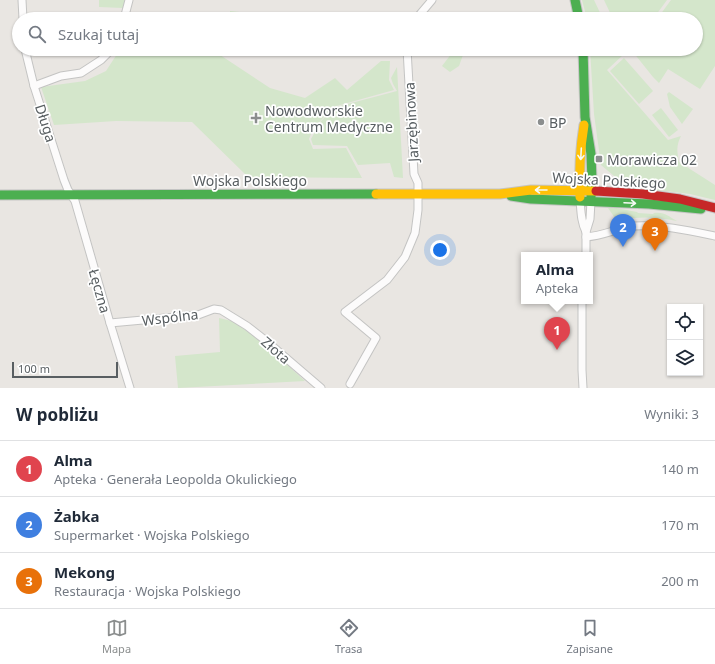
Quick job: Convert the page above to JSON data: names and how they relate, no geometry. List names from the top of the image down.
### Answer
{
  "streets": {
    "main road": ["Wojska Polskiego"],
    "street": [
      "Jarzębinowa",
      "Długa",
      "Łęczna",
      "Wspólna",
      "Złota"
    ]
  },
  "crossings": [
    ["Jarzębinowa", "Wojska Polskiego"],
    ["Długa", "Wojska Polskiego"],
    ["Długa", "Łęczna"],
    ["Wojska Polskiego", "Łęczna"],
    ["Łęczna", "Wspólna"],
    ["Wspólna", "Złota"]
  ],
  "places": {
    "health": ["Nowodworskie Centrum Medyczne"],
    "other": ["BP"],
    "transit": ["Morawicza 02"]
  },
  "scale_bar": "100 m",
  "page": {
    "search": "Szukaj tutaj",
    "pins": ["2", "3", "1"],
    "popup": ["Alma", "Apteka"],
    "scale": "100 m",
    "heading": ["W pobliżu", "Wyniki: 3"],
    "list": [
      {
        "mark": "1",
        "name": "Alma",
        "note": "Apteka · Generała Leopolda Okulickiego",
        "value": "140 m"
      },
      {
        "mark": "2",
        "name": "Żabka",
        "note": "Supermarket · Wojska Polskiego",
        "value": "170 m"
      },
      {
        "mark": "3",
        "name": "Mekong",
        "note": "Restauracja · Wojska Polskiego",
        "value": "200 m"
      }
    ],
    "nav": ["Mapa", "Trasa", "Zapisane"]
  }
}
